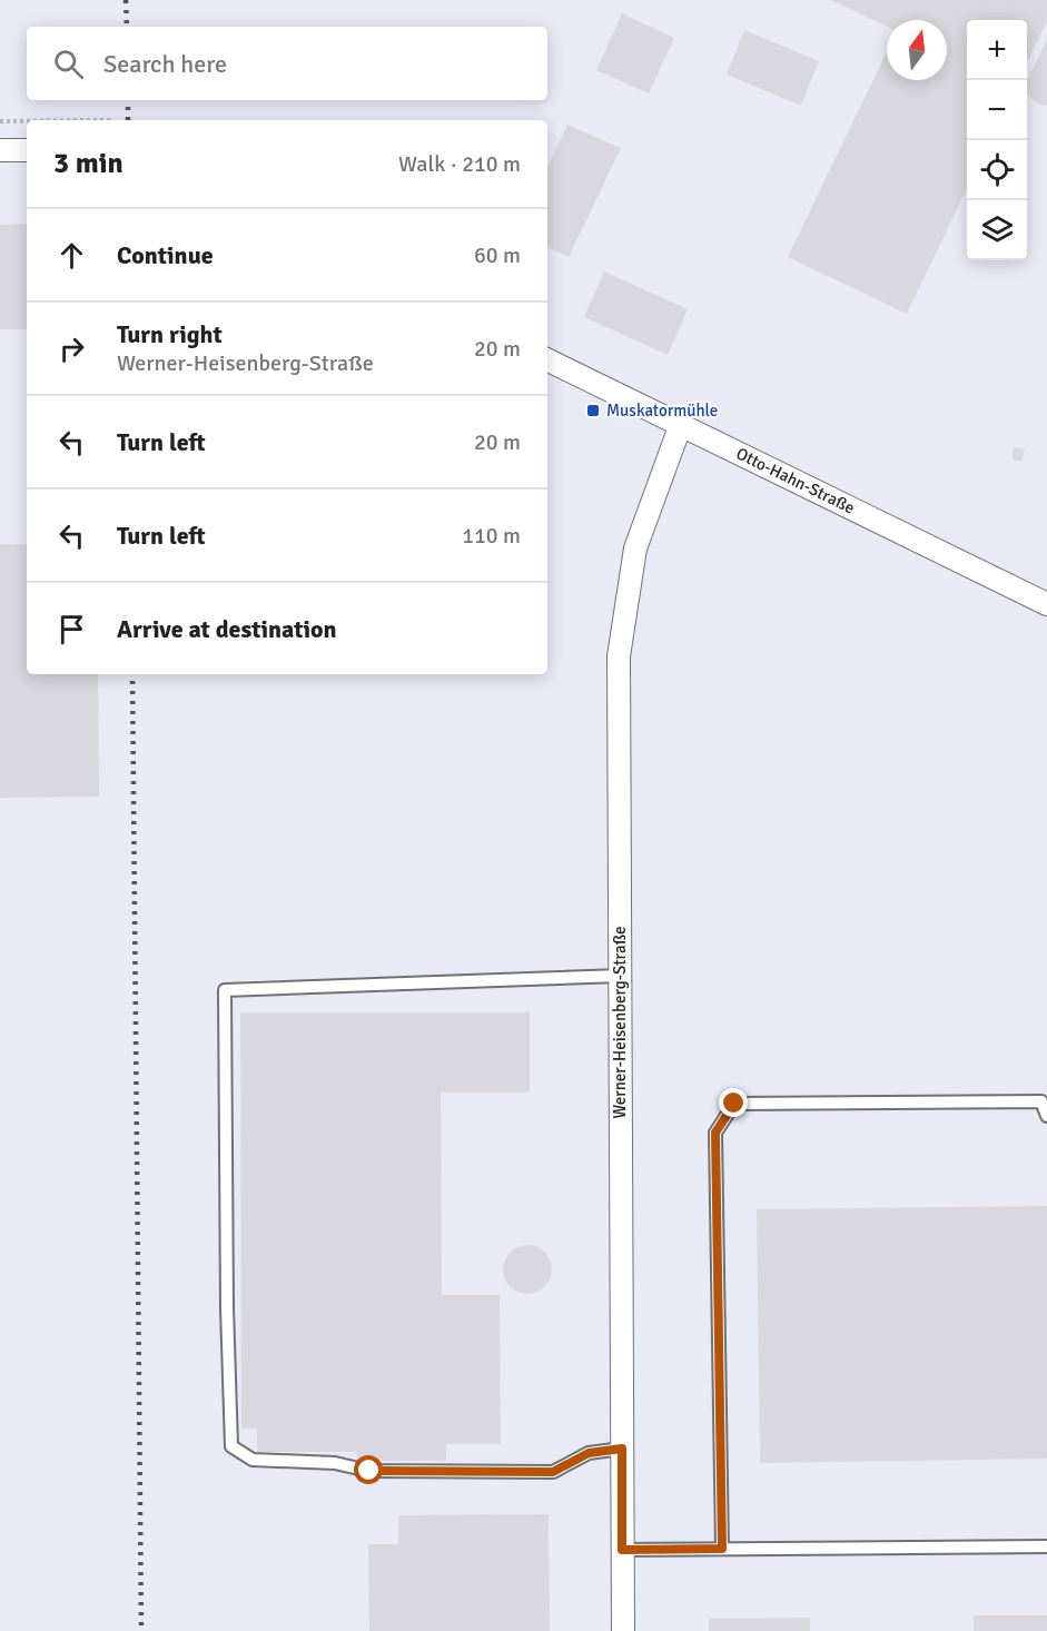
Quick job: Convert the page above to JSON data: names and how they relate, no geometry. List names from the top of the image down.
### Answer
{
  "streets": {
    "street": ["Otto-Hahn-Straße", "Werner-Heisenberg-Straße"]
  },
  "crossings": [
    ["Otto-Hahn-Straße", "Werner-Heisenberg-Straße"]
  ],
  "places": {
    "transit": ["Muskatormühle"]
  },
  "north": "top",
  "page": {
    "map_buttons": ["+", "−"],
    "search": "Search here",
    "heading": ["3 min", "Walk · 210 m"],
    "list": [
      ["Continue", "60 m"],
      ["Turn right", "Werner-Heisenberg-Straße", "20 m"],
      ["Turn left", "20 m"],
      ["Turn left", "110 m"],
      "Arrive at destination"
    ]
  }
}
